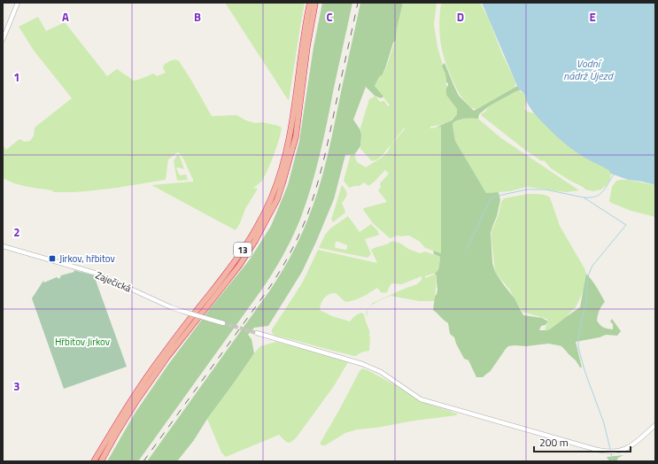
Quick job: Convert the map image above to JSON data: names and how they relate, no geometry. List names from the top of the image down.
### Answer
{
  "streets": {
    "highway": ["13"],
    "street": ["Zaječická"]
  },
  "water": ["Vodní nádrž Újezd"],
  "parks": ["Hřbitov Jirkov"],
  "places": {
    "transit": ["Jirkov, hřbitov"]
  },
  "scale_bar": "200 m",
  "grid": {
    "columns": [
      "A",
      "B",
      "C",
      "D",
      "E"
    ],
    "rows": ["1", "2", "3"]
  }
}
